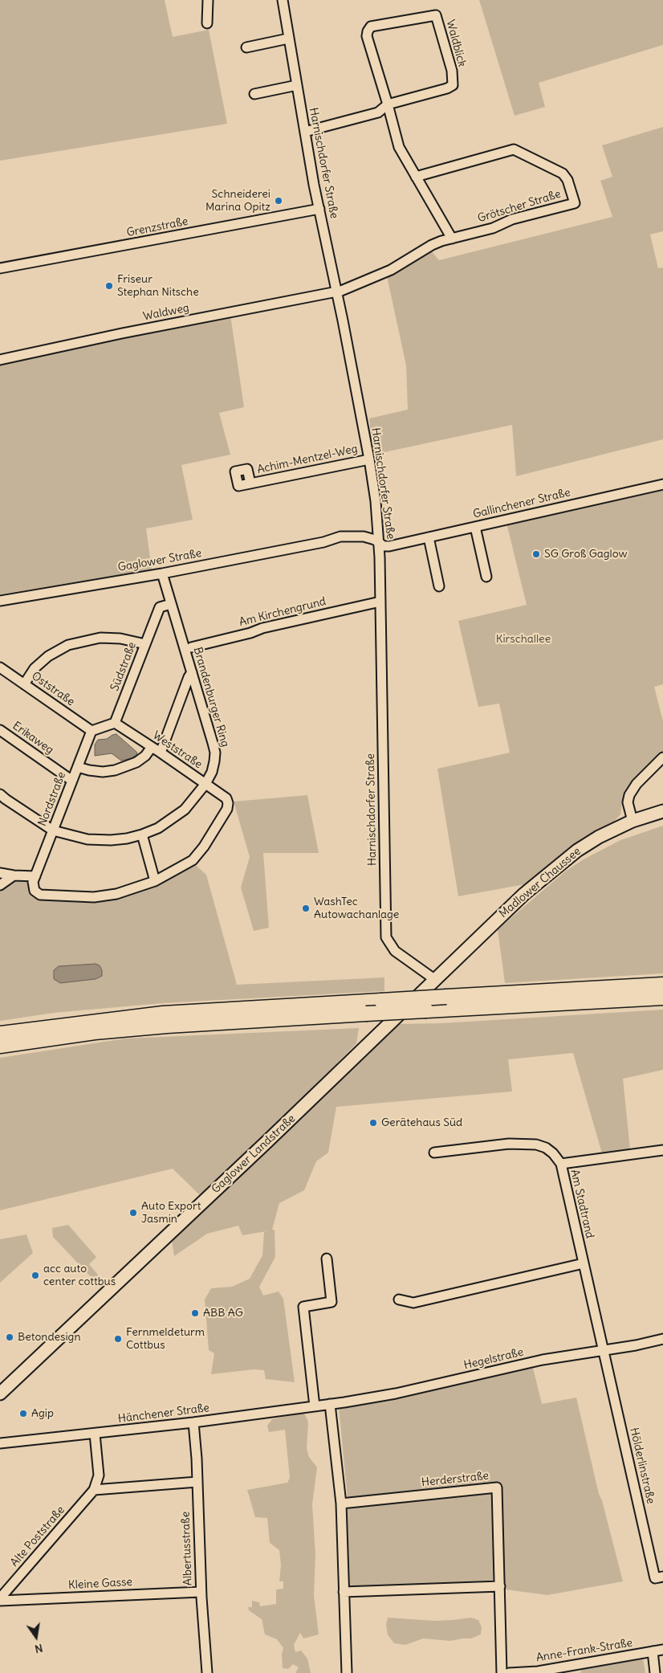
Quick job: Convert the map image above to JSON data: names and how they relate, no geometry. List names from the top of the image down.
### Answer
{
  "streets": {
    "main road": ["Madlower Chaussee", "Gaglower Landstraße"],
    "street": [
      "Waldblick",
      "Harnischdorfer Straße",
      "Grötscher Straße",
      "Grenzstraße",
      "Waldweg",
      "Achim-Mentzel-Weg",
      "Gallinchener Straße",
      "Gaglower Straße",
      "Am Kirchengrund",
      "Südstraße",
      "Oststraße",
      "Brandenburger Ring",
      "Erikaweg",
      "Weststraße",
      "Nordstraße",
      "Am Stadtrand",
      "Hegelstraße",
      "Hänchener Straße",
      "Hölderlinstraße",
      "Herderstraße",
      "Alte Poststraße",
      "Albertusstraße",
      "Kleine Gasse",
      "Anne-Frank-Straße"
    ]
  },
  "crossings": [
    ["Waldblick", "Harnischdorfer Straße"],
    ["Waldblick", "Grötscher Straße"],
    ["Harnischdorfer Straße", "Grötscher Straße"],
    ["Harnischdorfer Straße", "Grenzstraße"],
    ["Harnischdorfer Straße", "Waldweg"],
    ["Harnischdorfer Straße", "Achim-Mentzel-Weg"],
    ["Harnischdorfer Straße", "Gallinchener Straße"],
    ["Harnischdorfer Straße", "Gaglower Straße"],
    ["Harnischdorfer Straße", "Am Kirchengrund"],
    ["Harnischdorfer Straße", "Madlower Chaussee"],
    ["Harnischdorfer Straße", "Gaglower Landstraße"],
    ["Grötscher Straße", "Waldweg"],
    ["Gallinchener Straße", "Gaglower Straße"],
    ["Gaglower Straße", "Brandenburger Ring"],
    ["Südstraße", "Brandenburger Ring"],
    ["Südstraße", "Weststraße"],
    ["Oststraße", "Nordstraße"],
    ["Brandenburger Ring", "Weststraße"],
    ["Brandenburger Ring", "Nordstraße"],
    ["Erikaweg", "Nordstraße"],
    ["Madlower Chaussee", "Gaglower Landstraße"],
    ["Am Stadtrand", "Hegelstraße"],
    ["Am Stadtrand", "Hölderlinstraße"],
    ["Hegelstraße", "Hänchener Straße"],
    ["Hegelstraße", "Hölderlinstraße"],
    ["Hänchener Straße", "Alte Poststraße"],
    ["Hänchener Straße", "Albertusstraße"],
    ["Alte Poststraße", "Kleine Gasse"],
    ["Albertusstraße", "Kleine Gasse"]
  ],
  "parks": ["Kirschallee"],
  "places": [
    "Schneiderei Marina Opitz",
    "Friseur Stephan Nitsche",
    "SG Groß Gaglow",
    "WashTec Autowachanlage",
    "Gerätehaus Süd",
    "Auto Export Jasmin",
    "acc auto center cottbus",
    "ABB AG",
    "Betondesign",
    "Fernmeldeturm Cottbus",
    "Agip"
  ],
  "north": "bottom"
}
